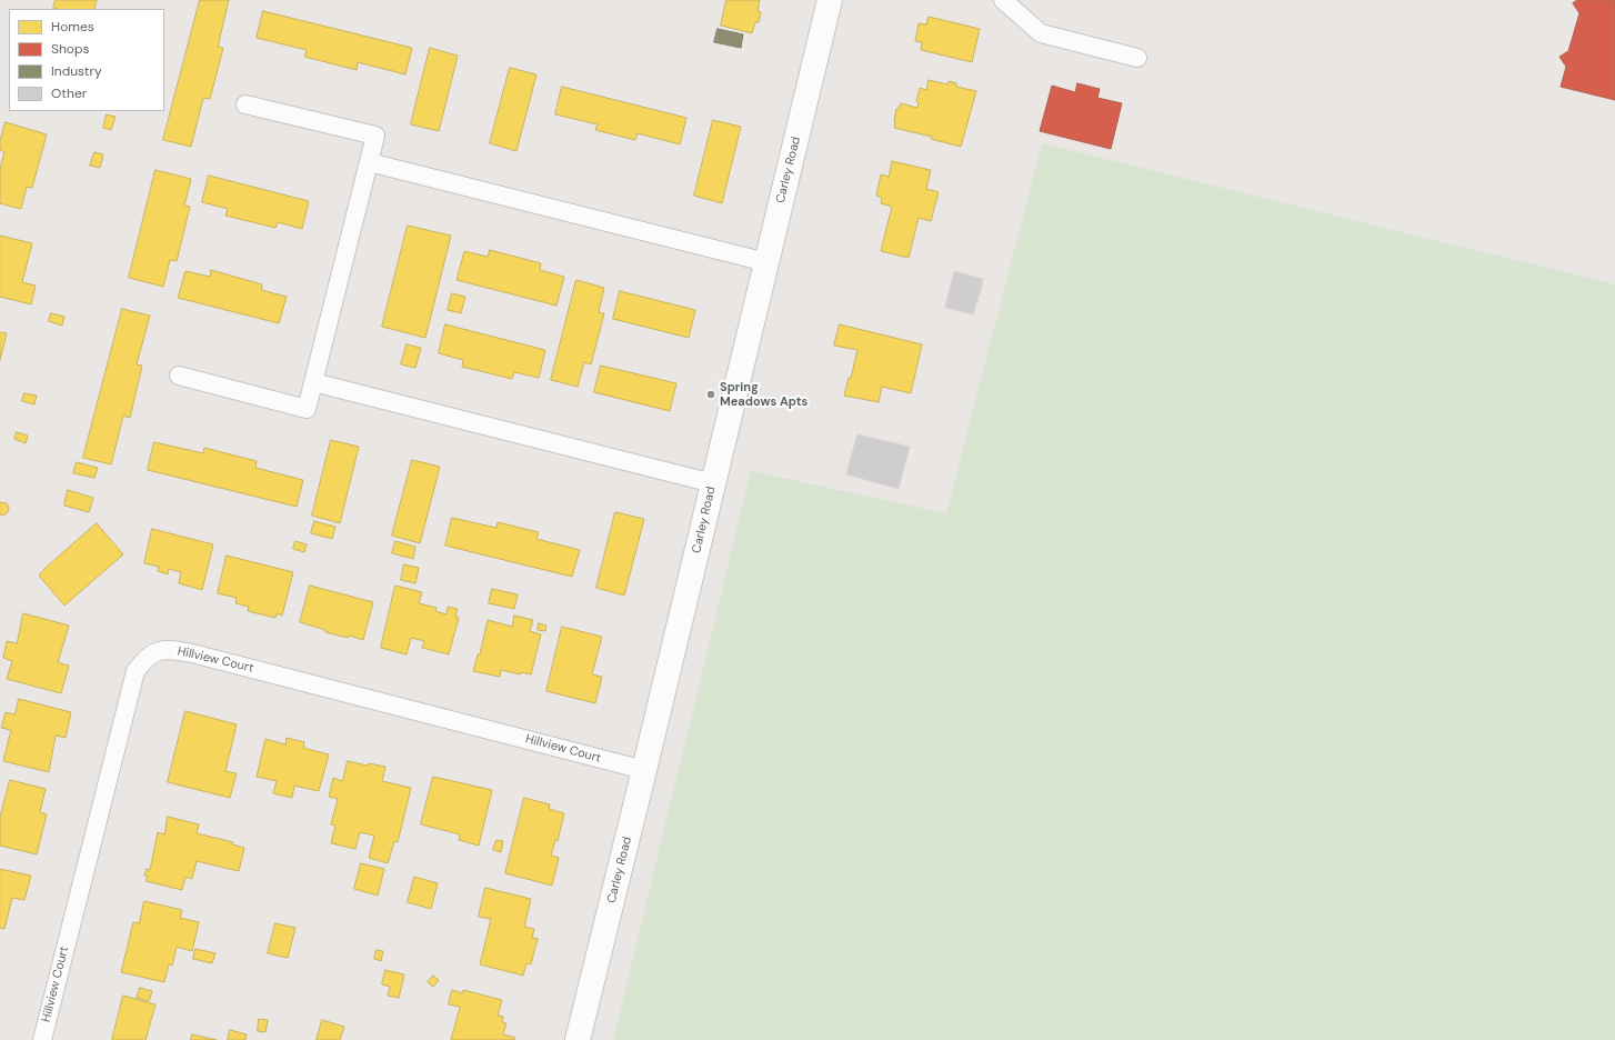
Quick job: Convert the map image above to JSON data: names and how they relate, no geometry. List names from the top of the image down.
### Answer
{
  "streets": {
    "street": ["Carley Road", "Hillview Court"]
  },
  "crossings": [
    ["Carley Road", "Hillview Court"]
  ],
  "places": ["Spring Meadows Apts"],
  "legend": [
    "Homes",
    "Shops",
    "Industry",
    "Other"
  ]
}
